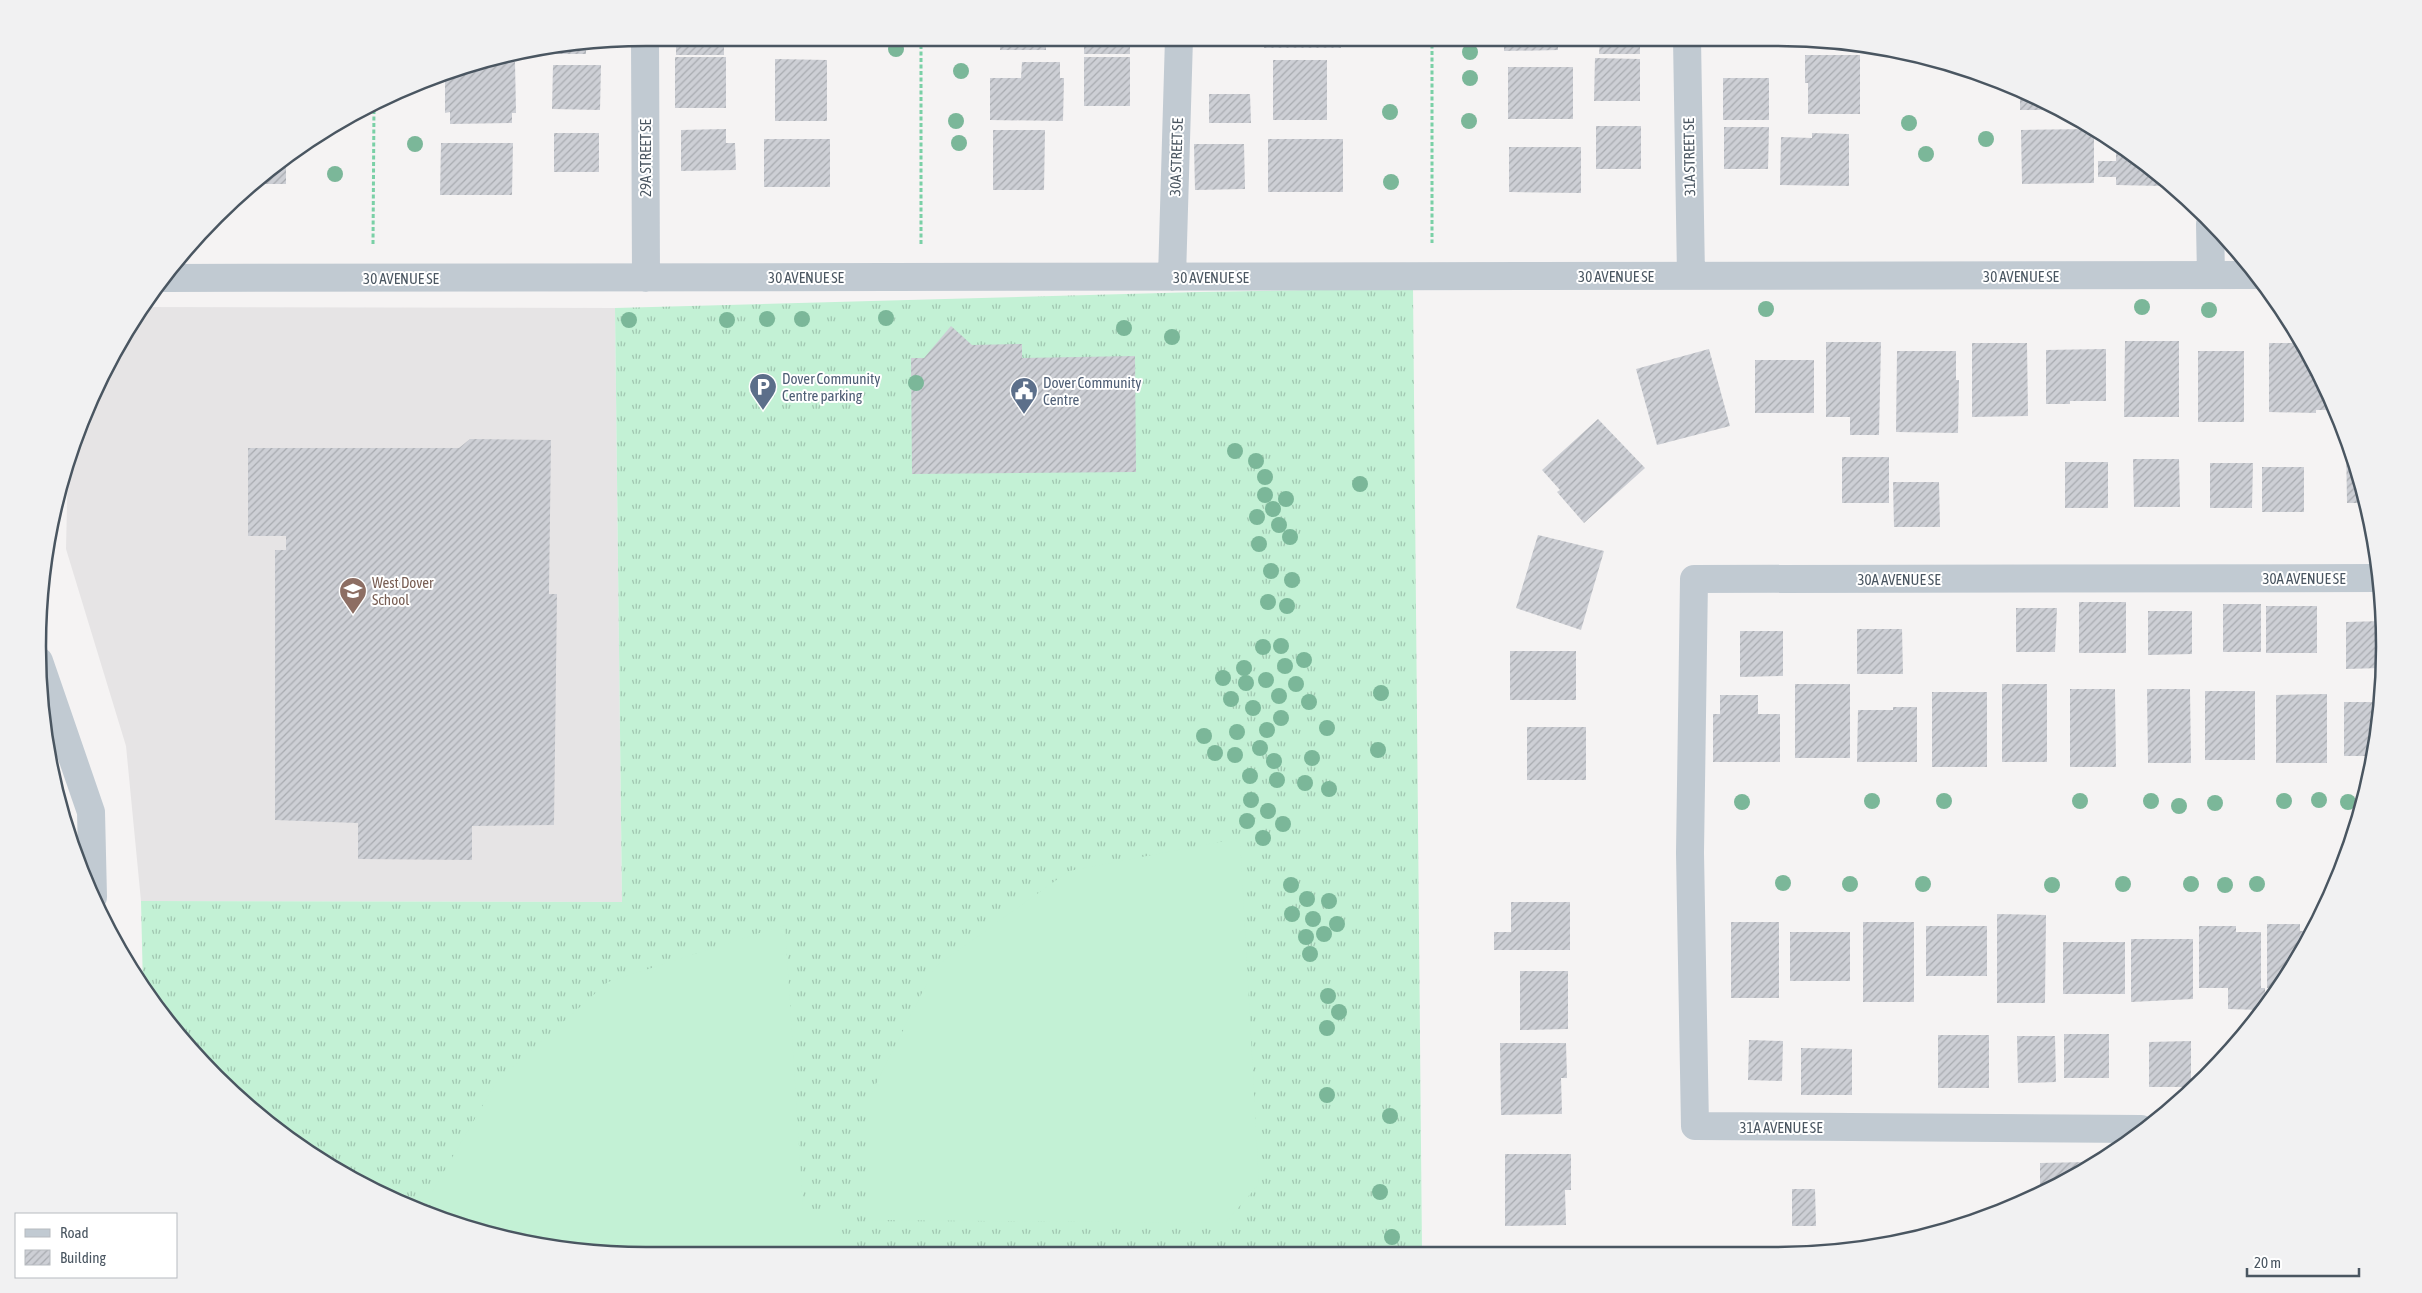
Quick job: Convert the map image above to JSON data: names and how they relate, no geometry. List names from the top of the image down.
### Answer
{
  "streets": {
    "street": [
      "30A STREET SE",
      "31A STREET SE",
      "29A STREET SE",
      "30 AVENUE SE",
      "30A AVENUE SE",
      "31A AVENUE SE"
    ]
  },
  "crossings": [
    ["30A STREET SE", "30 AVENUE SE"],
    ["31A STREET SE", "30 AVENUE SE"],
    ["29A STREET SE", "30 AVENUE SE"],
    ["30A AVENUE SE", "31A AVENUE SE"]
  ],
  "places": {
    "parking": ["Dover Community Centre parking"],
    "public building": ["Dover Community Centre"],
    "school or university": ["West Dover School"]
  },
  "legend": ["Road", "Building"],
  "scale_bar": "20 m"
}
